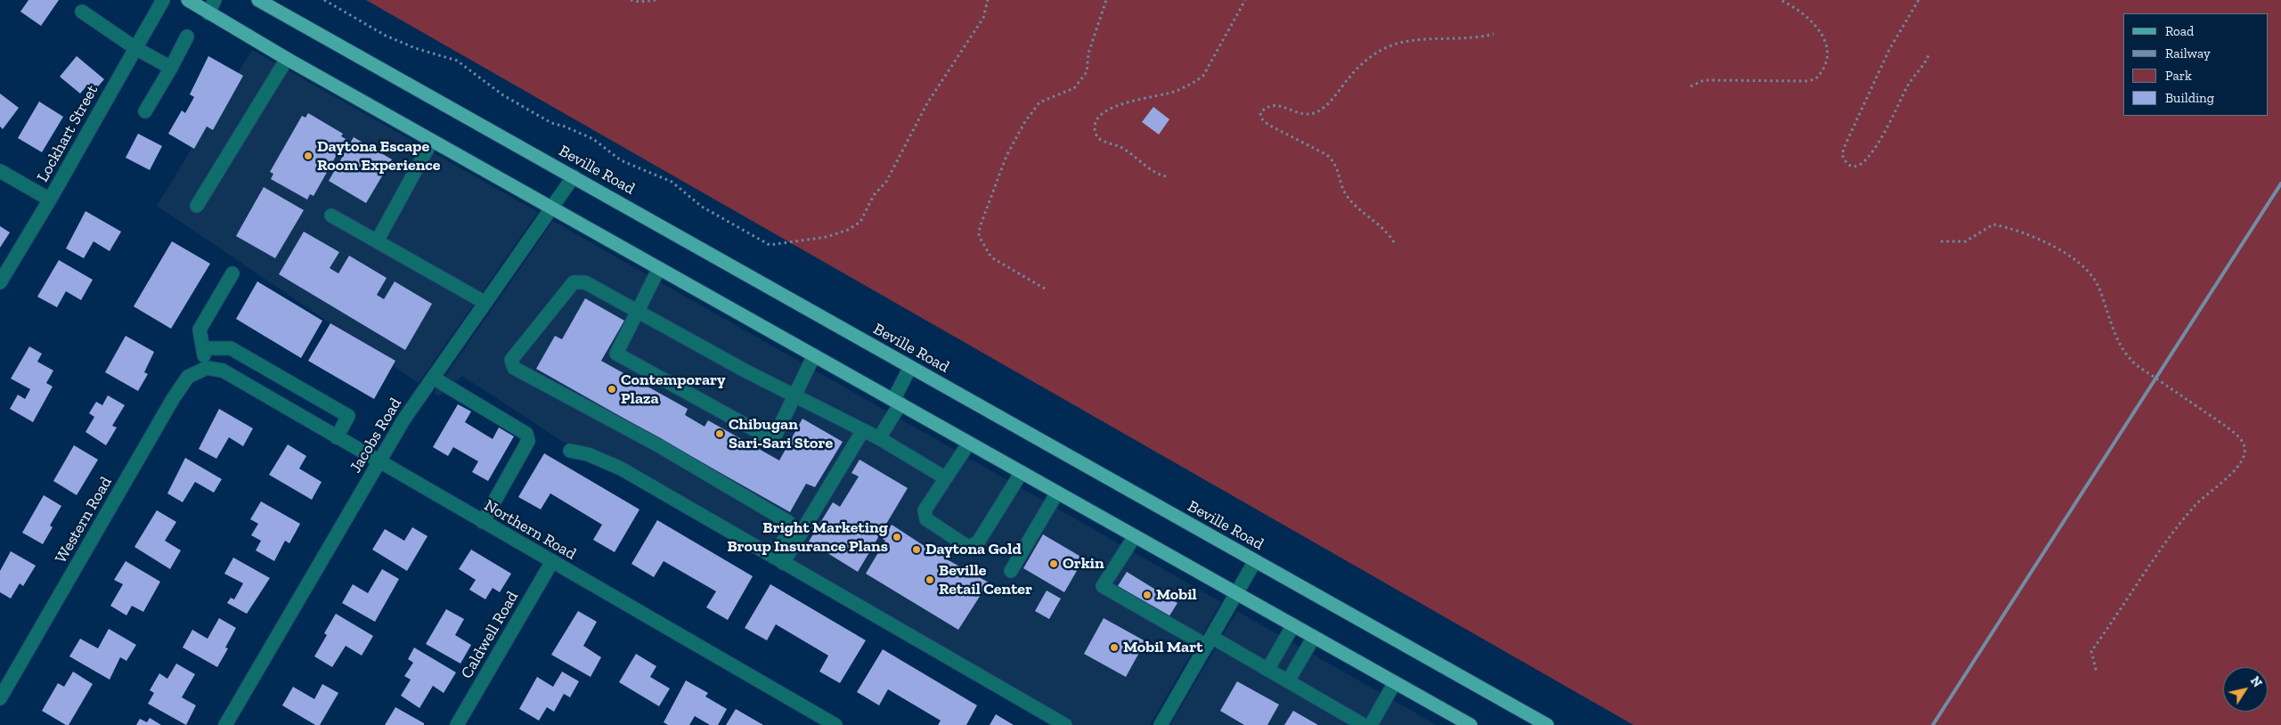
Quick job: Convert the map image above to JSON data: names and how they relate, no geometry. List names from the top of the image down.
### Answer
{
  "streets": {
    "main road": ["Beville Road"],
    "street": [
      "Lockhart Street",
      "Jacobs Road",
      "Western Road",
      "Northern Road",
      "Caldwell Road"
    ]
  },
  "crossings": [
    ["Beville Road", "Jacobs Road"],
    ["Jacobs Road", "Northern Road"],
    ["Western Road", "Northern Road"],
    ["Northern Road", "Caldwell Road"]
  ],
  "places": [
    "Daytona Escape Room Experience",
    "Contemporary Plaza",
    "Chibugan Sari-Sari Store",
    "Bright Marketing Broup Insurance Plans",
    "Daytona Gold",
    "Orkin",
    "Beville Retail Center",
    "Mobil",
    "Mobil Mart"
  ],
  "legend": [
    "Road",
    "Railway",
    "Park",
    "Building"
  ],
  "north": "top right"
}
